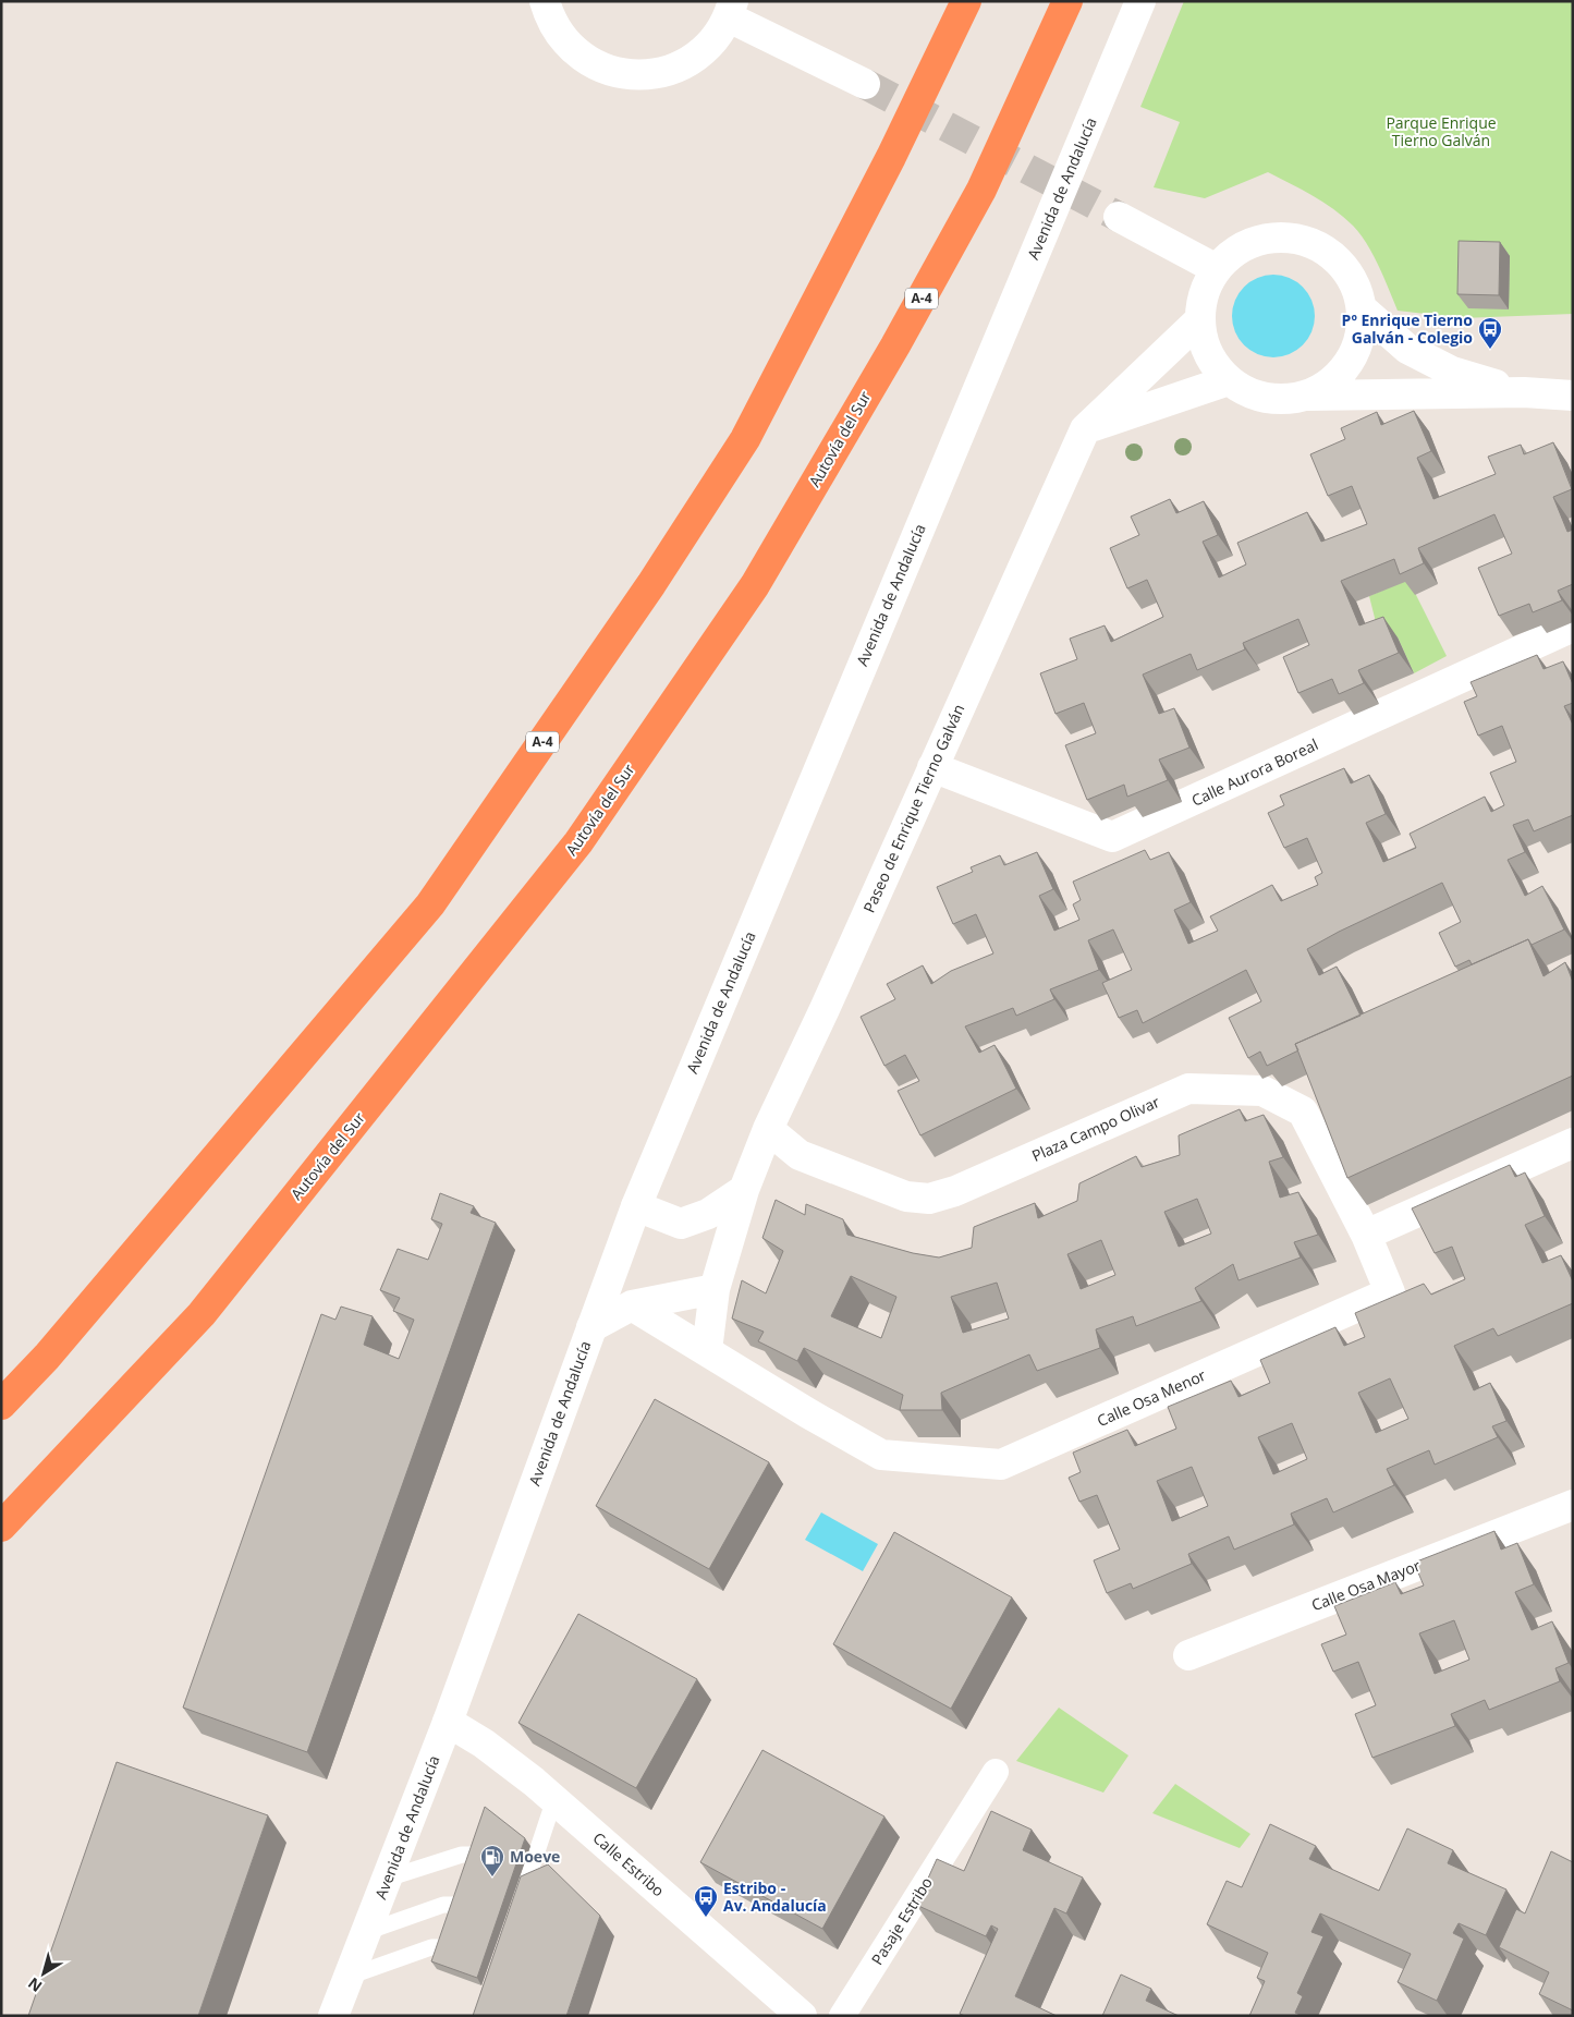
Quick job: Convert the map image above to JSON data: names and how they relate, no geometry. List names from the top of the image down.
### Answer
{
  "streets": {
    "highway": ["A-4", "Autovía del Sur"],
    "street": [
      "Avenida de Andalucía",
      "Calle Aurora Boreal",
      "Paseo de Enrique Tierno Galván",
      "Plaza Campo Olivar",
      "Calle Osa Menor",
      "Calle Osa Mayor",
      "Calle Estribo",
      "Pasaje Estribo"
    ]
  },
  "crossings": [
    ["Avenida de Andalucía", "Calle Estribo"],
    ["Calle Aurora Boreal", "Paseo de Enrique Tierno Galván"],
    ["Paseo de Enrique Tierno Galván", "Plaza Campo Olivar"],
    ["Plaza Campo Olivar", "Calle Osa Menor"]
  ],
  "parks": ["Parque Enrique Tierno Galván"],
  "places": {
    "bus stop": ["Pº Enrique Tierno Galván - Colegio", "Estribo - Av. Andalucía"],
    "fuel station": ["Moeve"]
  },
  "north": "bottom left"
}
